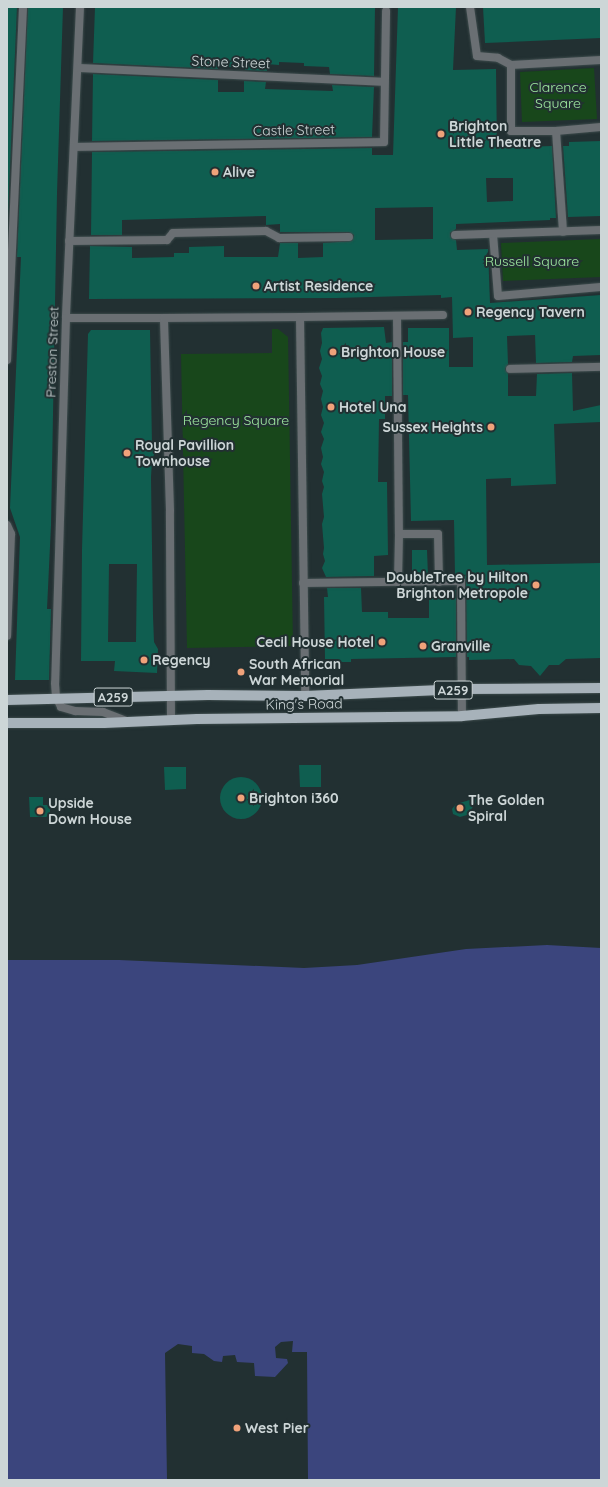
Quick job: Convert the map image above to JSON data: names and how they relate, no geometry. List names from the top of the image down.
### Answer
{
  "streets": {
    "main road": ["A259", "King's Road"],
    "street": ["Stone Street", "Castle Street", "Preston Street"]
  },
  "crossings": [
    ["Stone Street", "Castle Street"],
    ["Stone Street", "Preston Street"],
    ["Castle Street", "Preston Street"],
    ["Preston Street", "King's Road"]
  ],
  "parks": ["Clarence Square", "Russell Square", "Regency Square"],
  "places": [
    "Brighton Little Theatre",
    "Alive",
    "Artist Residence",
    "Regency Tavern",
    "Brighton House",
    "Hotel Una",
    "Sussex Heights",
    "Royal Pavillion Townhouse",
    "DoubleTree by Hilton Brighton Metropole",
    "Cecil House Hotel",
    "Granville",
    "Regency",
    "South African War Memorial",
    "Brighton i360",
    "The Golden Spiral",
    "Upside Down House",
    "West Pier"
  ]
}
